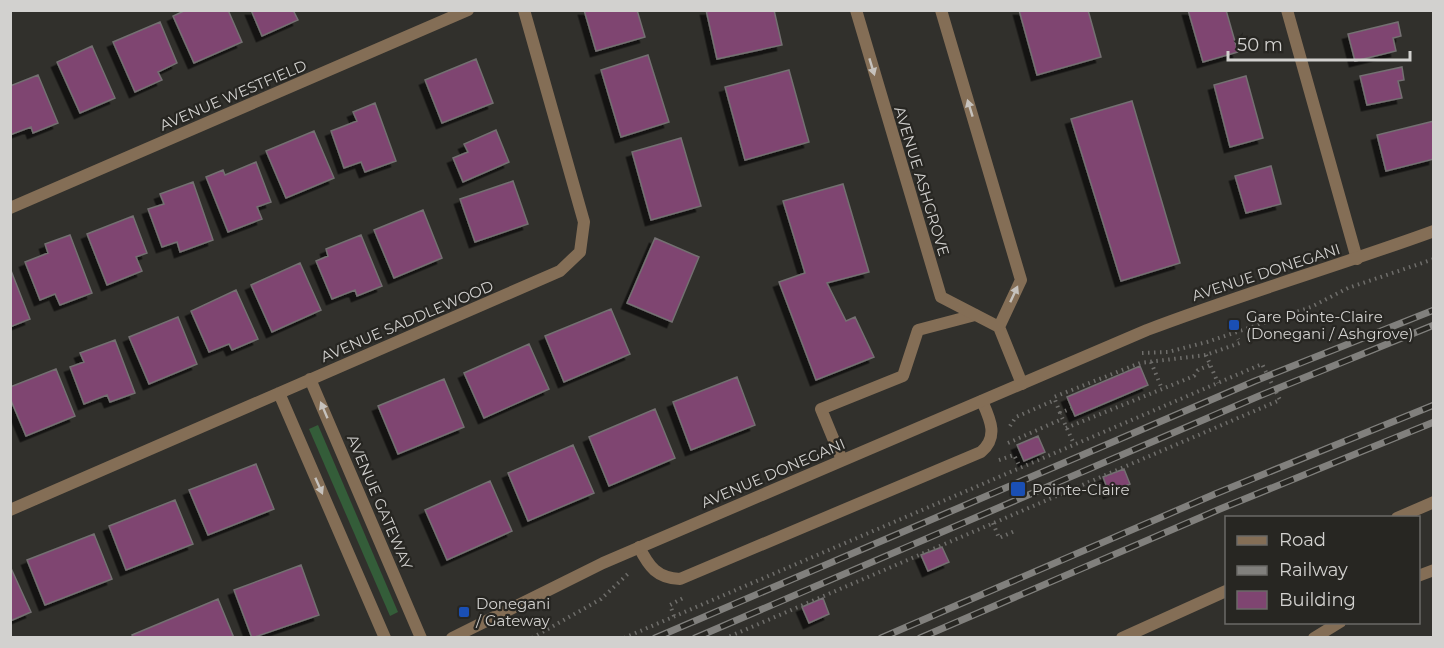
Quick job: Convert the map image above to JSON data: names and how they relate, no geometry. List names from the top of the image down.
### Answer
{
  "streets": {
    "street": [
      "AVENUE WESTFIELD",
      "AVENUE ASHGROVE",
      "AVENUE DONEGANI",
      "AVENUE SADDLEWOOD",
      "AVENUE GATEWAY"
    ]
  },
  "crossings": [
    ["AVENUE SADDLEWOOD", "AVENUE GATEWAY"]
  ],
  "places": {
    "transit": ["Gare Pointe-Claire (Donegani / Ashgrove)", "Pointe-Claire", "Donegani / Gateway"]
  },
  "legend": ["Road", "Railway", "Building"],
  "scale_bar": "50 m"
}
